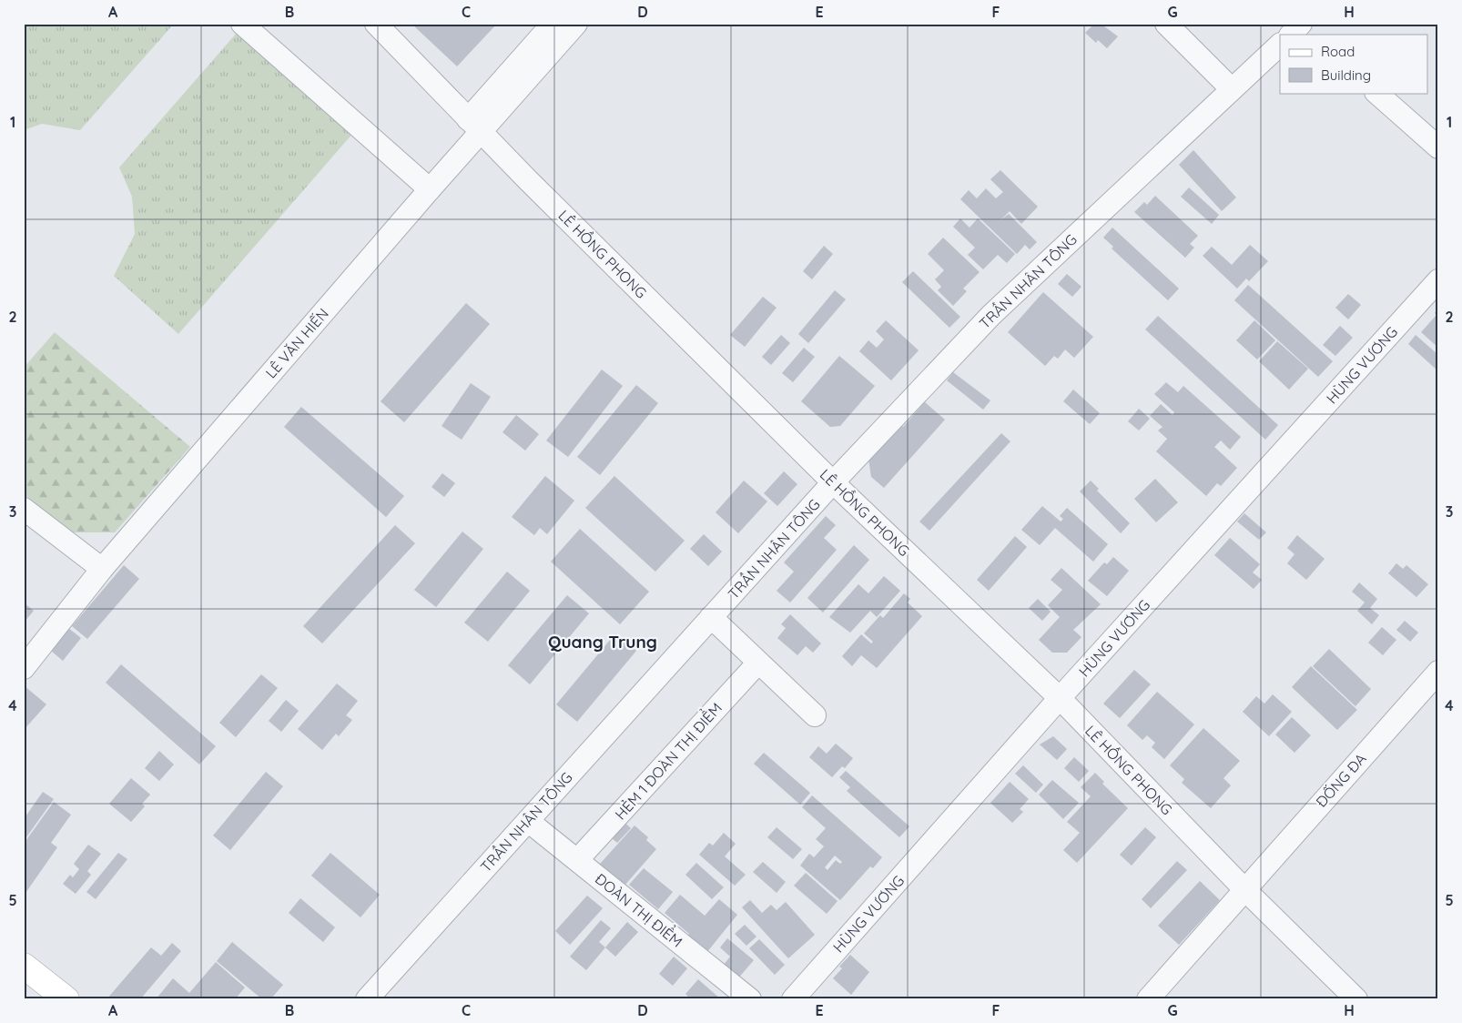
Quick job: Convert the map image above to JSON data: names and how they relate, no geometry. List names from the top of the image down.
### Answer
{
  "streets": {
    "street": [
      "LÊ HỒNG PHONG",
      "TRẦN NHÂN TÔNG",
      "LÊ VĂN HIẾN",
      "HÙNG VƯƠNG",
      "HẺM 1 ĐOÀN THỊ ĐIỂM",
      "ĐỐNG ĐA",
      "ĐOÀN THỊ ĐIỂM"
    ]
  },
  "crossings": [
    ["LÊ HỒNG PHONG", "TRẦN NHÂN TÔNG"],
    ["LÊ HỒNG PHONG", "LÊ VĂN HIẾN"],
    ["LÊ HỒNG PHONG", "HÙNG VƯƠNG"],
    ["LÊ HỒNG PHONG", "ĐỐNG ĐA"],
    ["TRẦN NHÂN TÔNG", "ĐOÀN THỊ ĐIỂM"],
    ["HẺM 1 ĐOÀN THỊ ĐIỂM", "ĐOÀN THỊ ĐIỂM"]
  ],
  "districts": ["Quang Trung"],
  "legend": ["Road", "Building"],
  "grid": {
    "columns": [
      "A",
      "B",
      "C",
      "D",
      "E",
      "F",
      "G",
      "H"
    ],
    "rows": [
      "1",
      "2",
      "3",
      "4",
      "5"
    ]
  }
}
